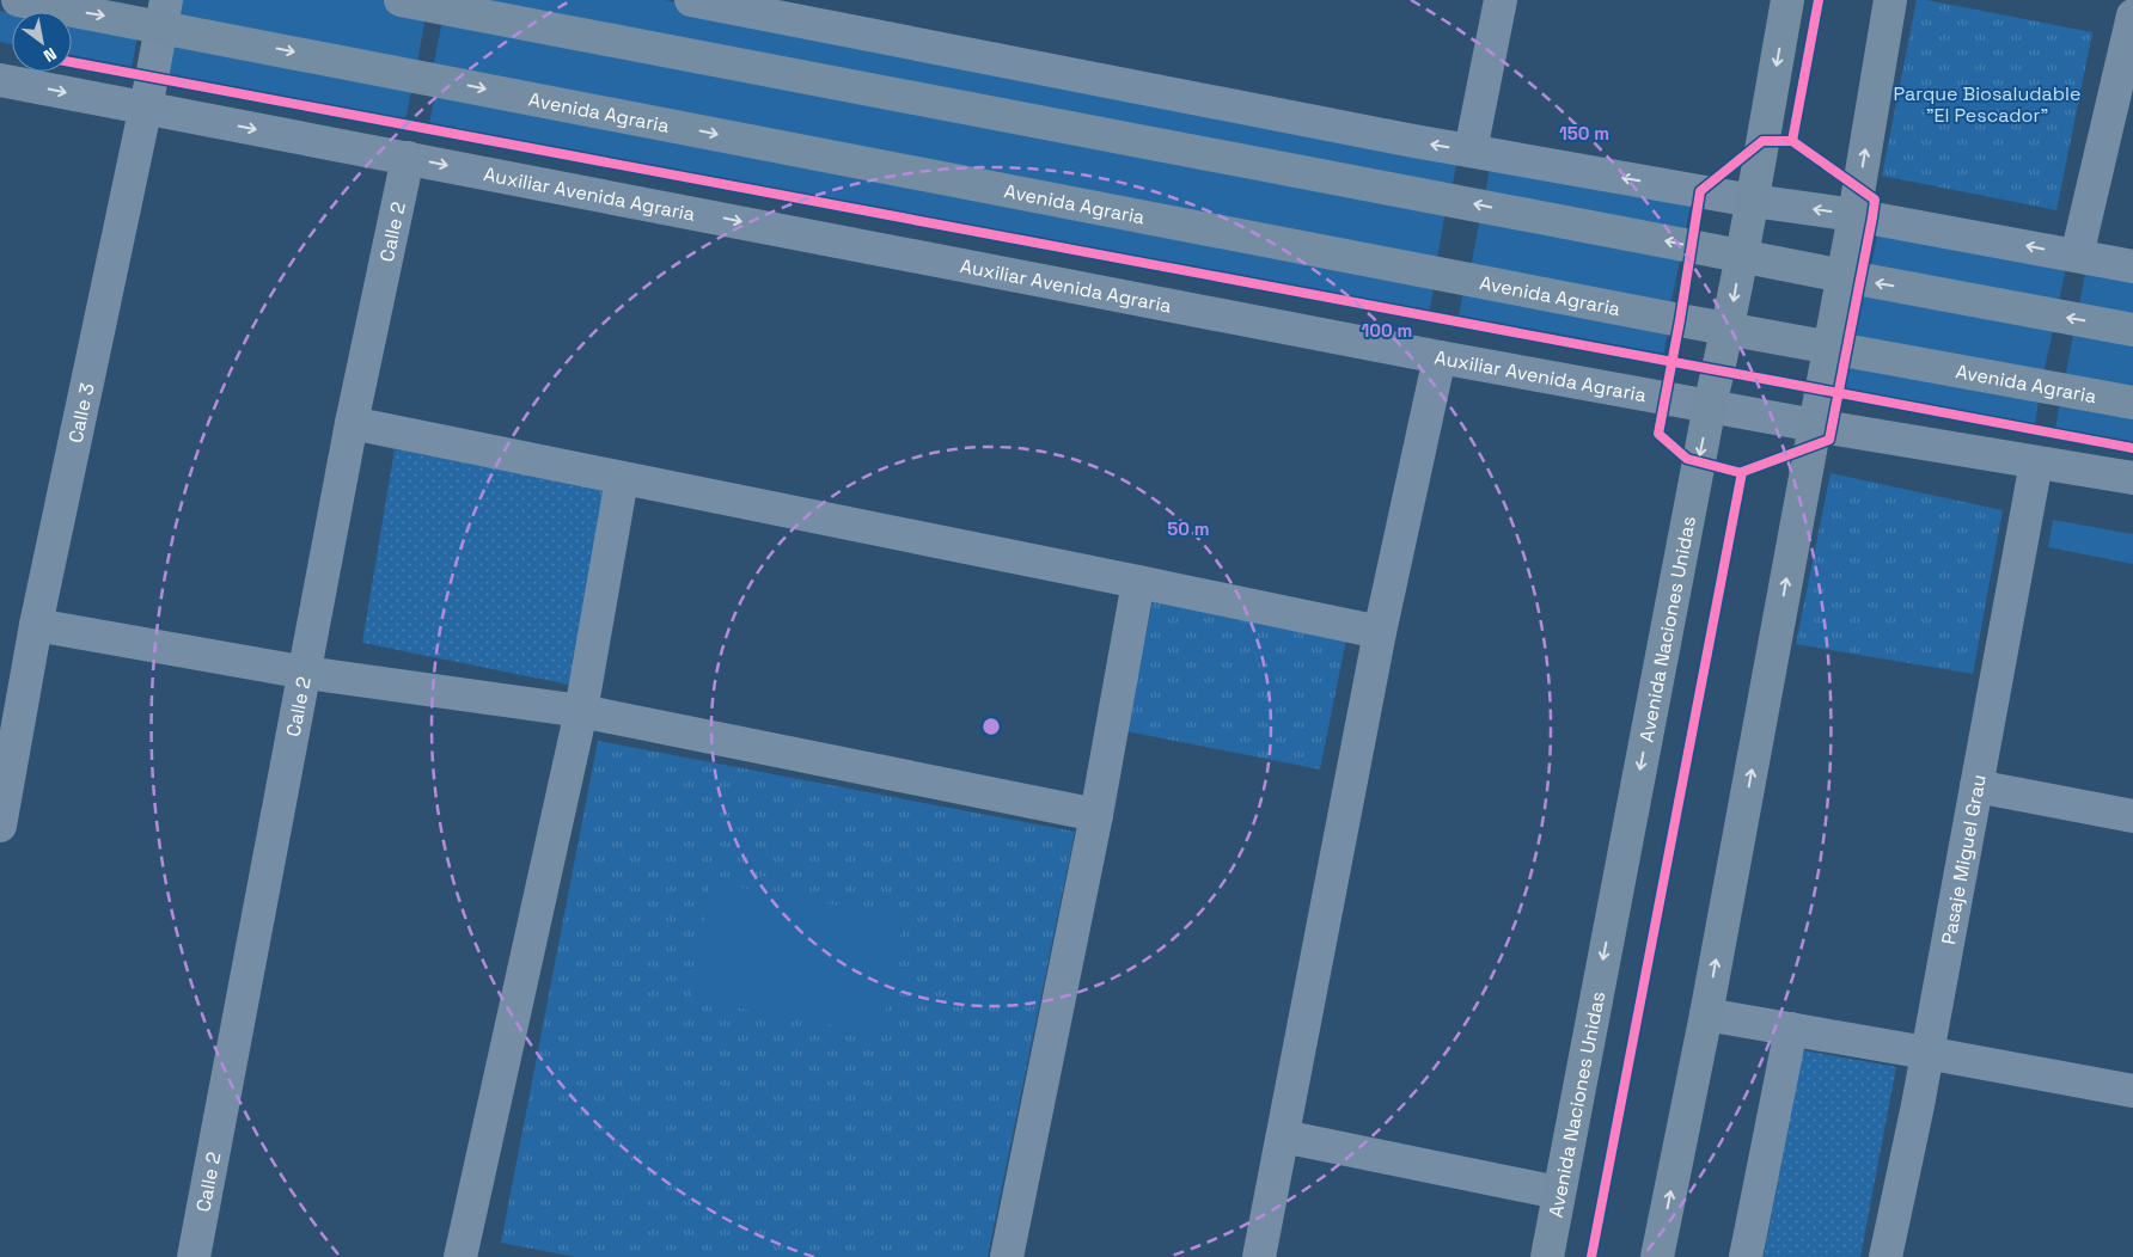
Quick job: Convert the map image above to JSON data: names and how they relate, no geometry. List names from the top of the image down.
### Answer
{
  "streets": {
    "main road": ["Avenida Agraria", "Avenida Naciones Unidas"],
    "street": [
      "Auxiliar Avenida Agraria",
      "Calle 2",
      "Calle 3",
      "Pasaje Miguel Grau"
    ]
  },
  "crossings": [
    ["Avenida Agraria", "Calle 3"],
    ["Avenida Agraria", "Avenida Naciones Unidas"],
    ["Auxiliar Avenida Agraria", "Calle 2"],
    ["Auxiliar Avenida Agraria", "Calle 3"],
    ["Auxiliar Avenida Agraria", "Avenida Naciones Unidas"],
    ["Auxiliar Avenida Agraria", "Pasaje Miguel Grau"]
  ],
  "parks": ["Parque Biosaludable \"El Pescador\""],
  "north": "bottom right",
  "rings": ["150 m", "100 m", "50 m"]
}
